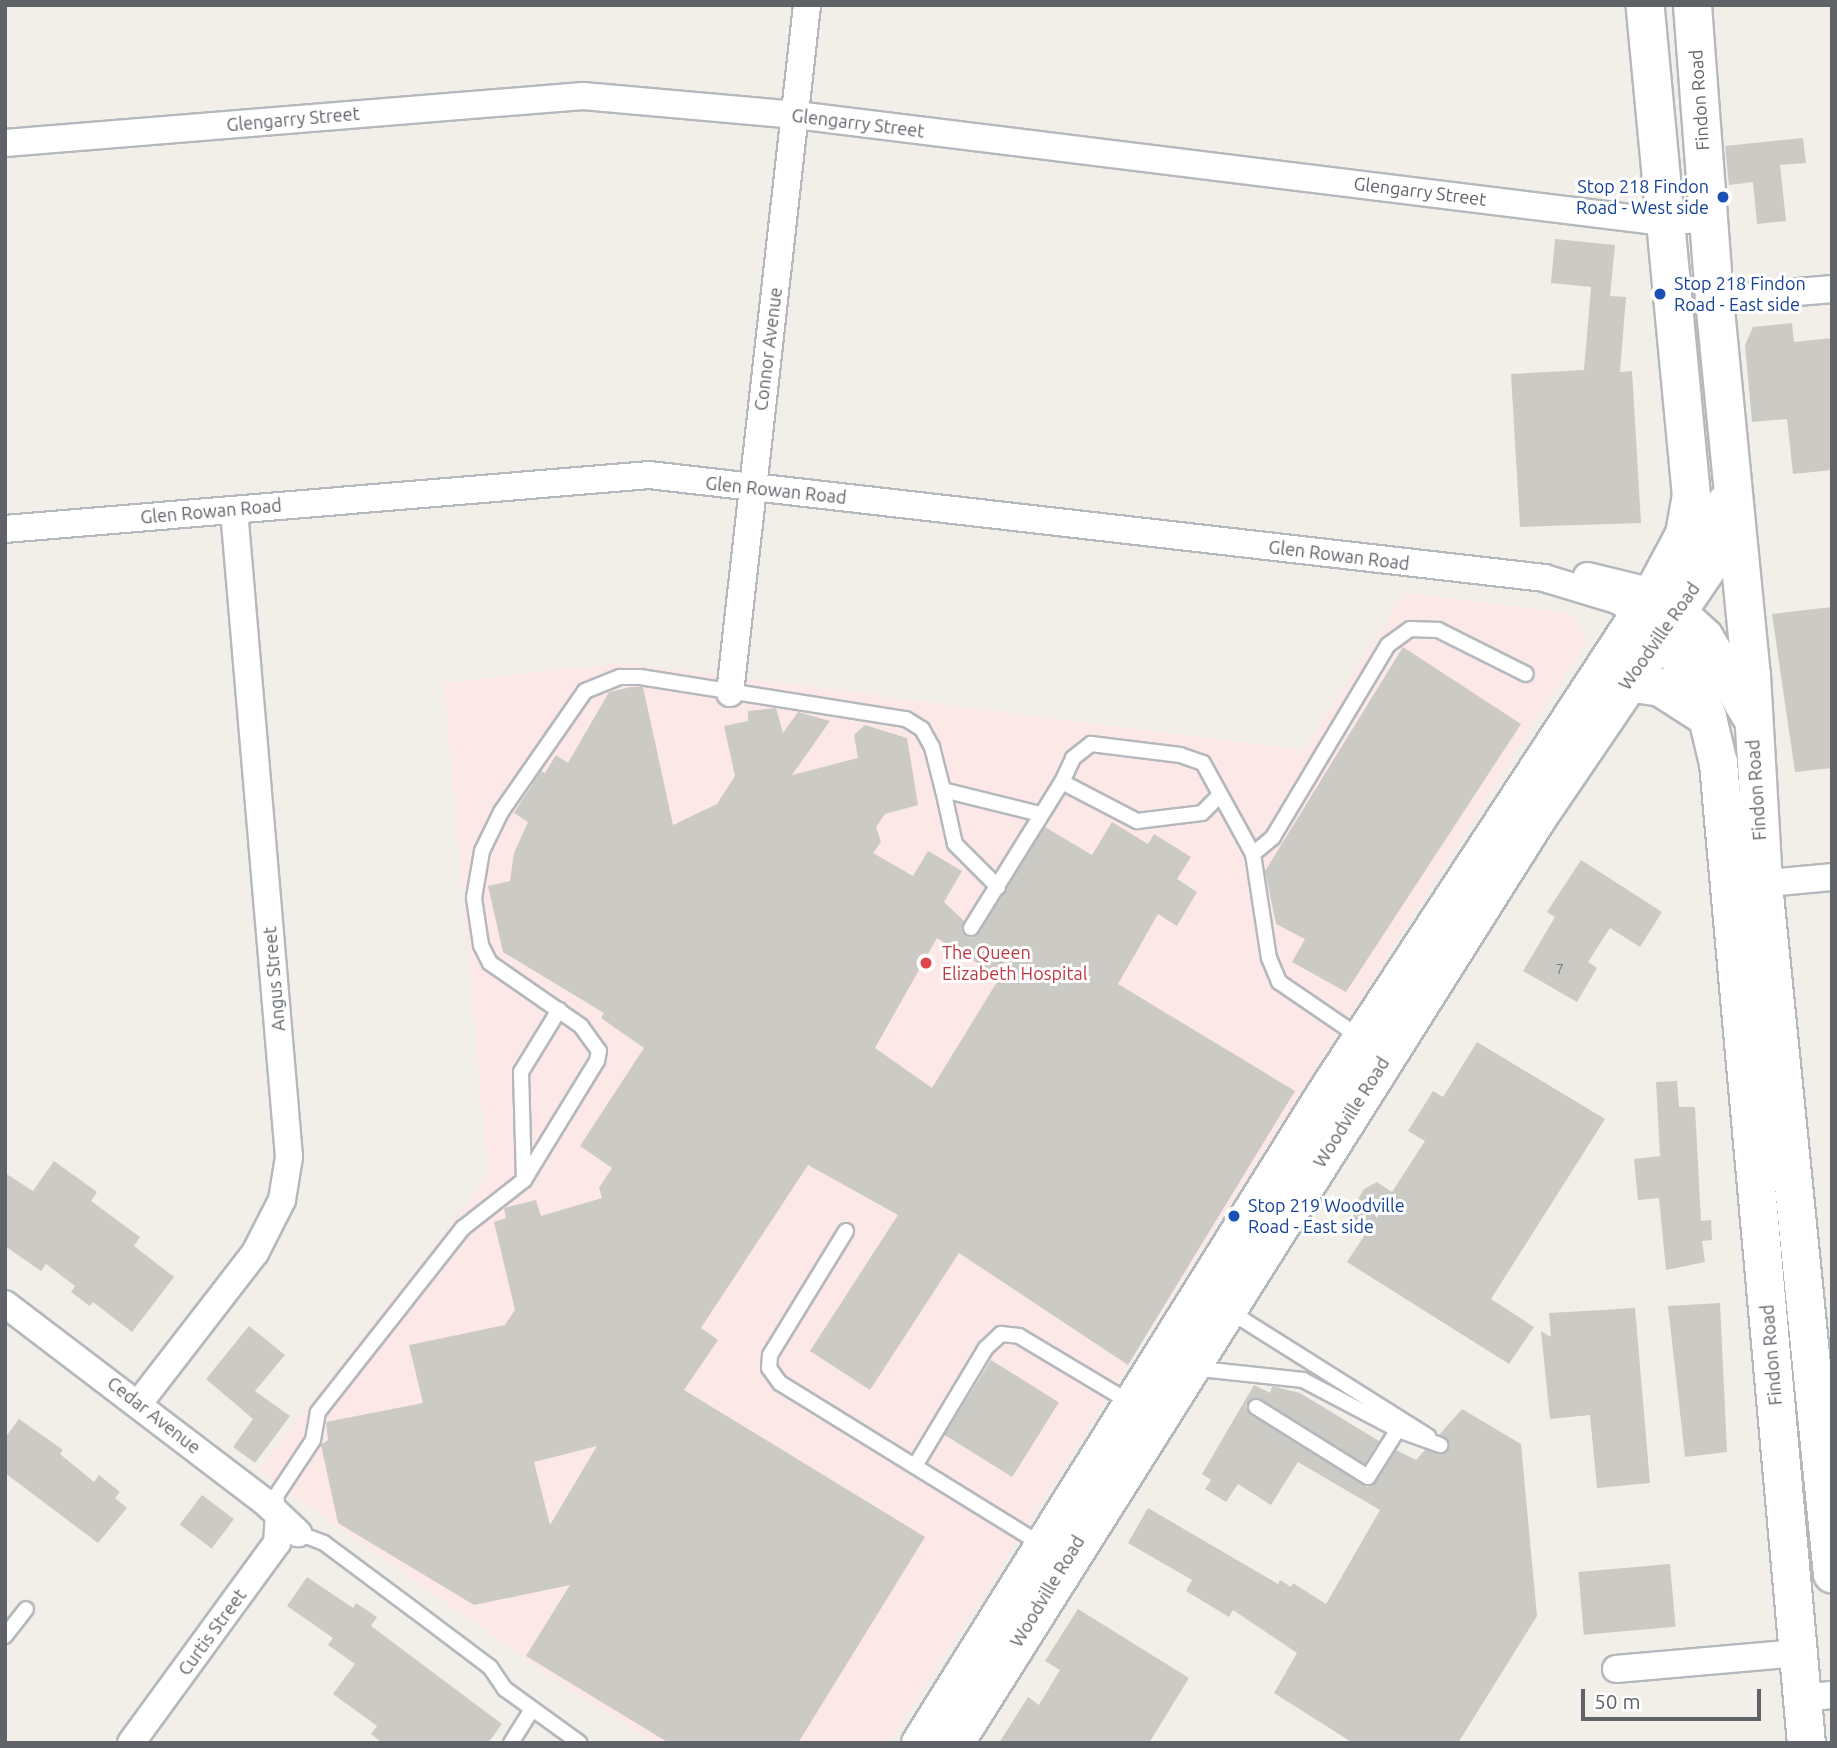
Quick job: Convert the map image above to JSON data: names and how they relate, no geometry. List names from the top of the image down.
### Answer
{
  "streets": {
    "main road": ["Findon Road", "Woodville Road"],
    "street": [
      "Glengarry Street",
      "Connor Avenue",
      "Glen Rowan Road",
      "Angus Street",
      "Cedar Avenue",
      "Curtis Street"
    ]
  },
  "crossings": [
    ["Findon Road", "Glengarry Street"],
    ["Findon Road", "Glen Rowan Road"],
    ["Findon Road", "Woodville Road"],
    ["Glengarry Street", "Connor Avenue"],
    ["Connor Avenue", "Glen Rowan Road"],
    ["Glen Rowan Road", "Woodville Road"],
    ["Glen Rowan Road", "Angus Street"],
    ["Angus Street", "Cedar Avenue"],
    ["Cedar Avenue", "Curtis Street"]
  ],
  "places": [
    "Stop 218 Findon Road - West side",
    "Stop 218 Findon Road - East side",
    "The Queen Elizabeth Hospital",
    "Stop 219 Woodville Road - East side"
  ],
  "house_numbers": ["7"],
  "scale_bar": "50 m"
}
